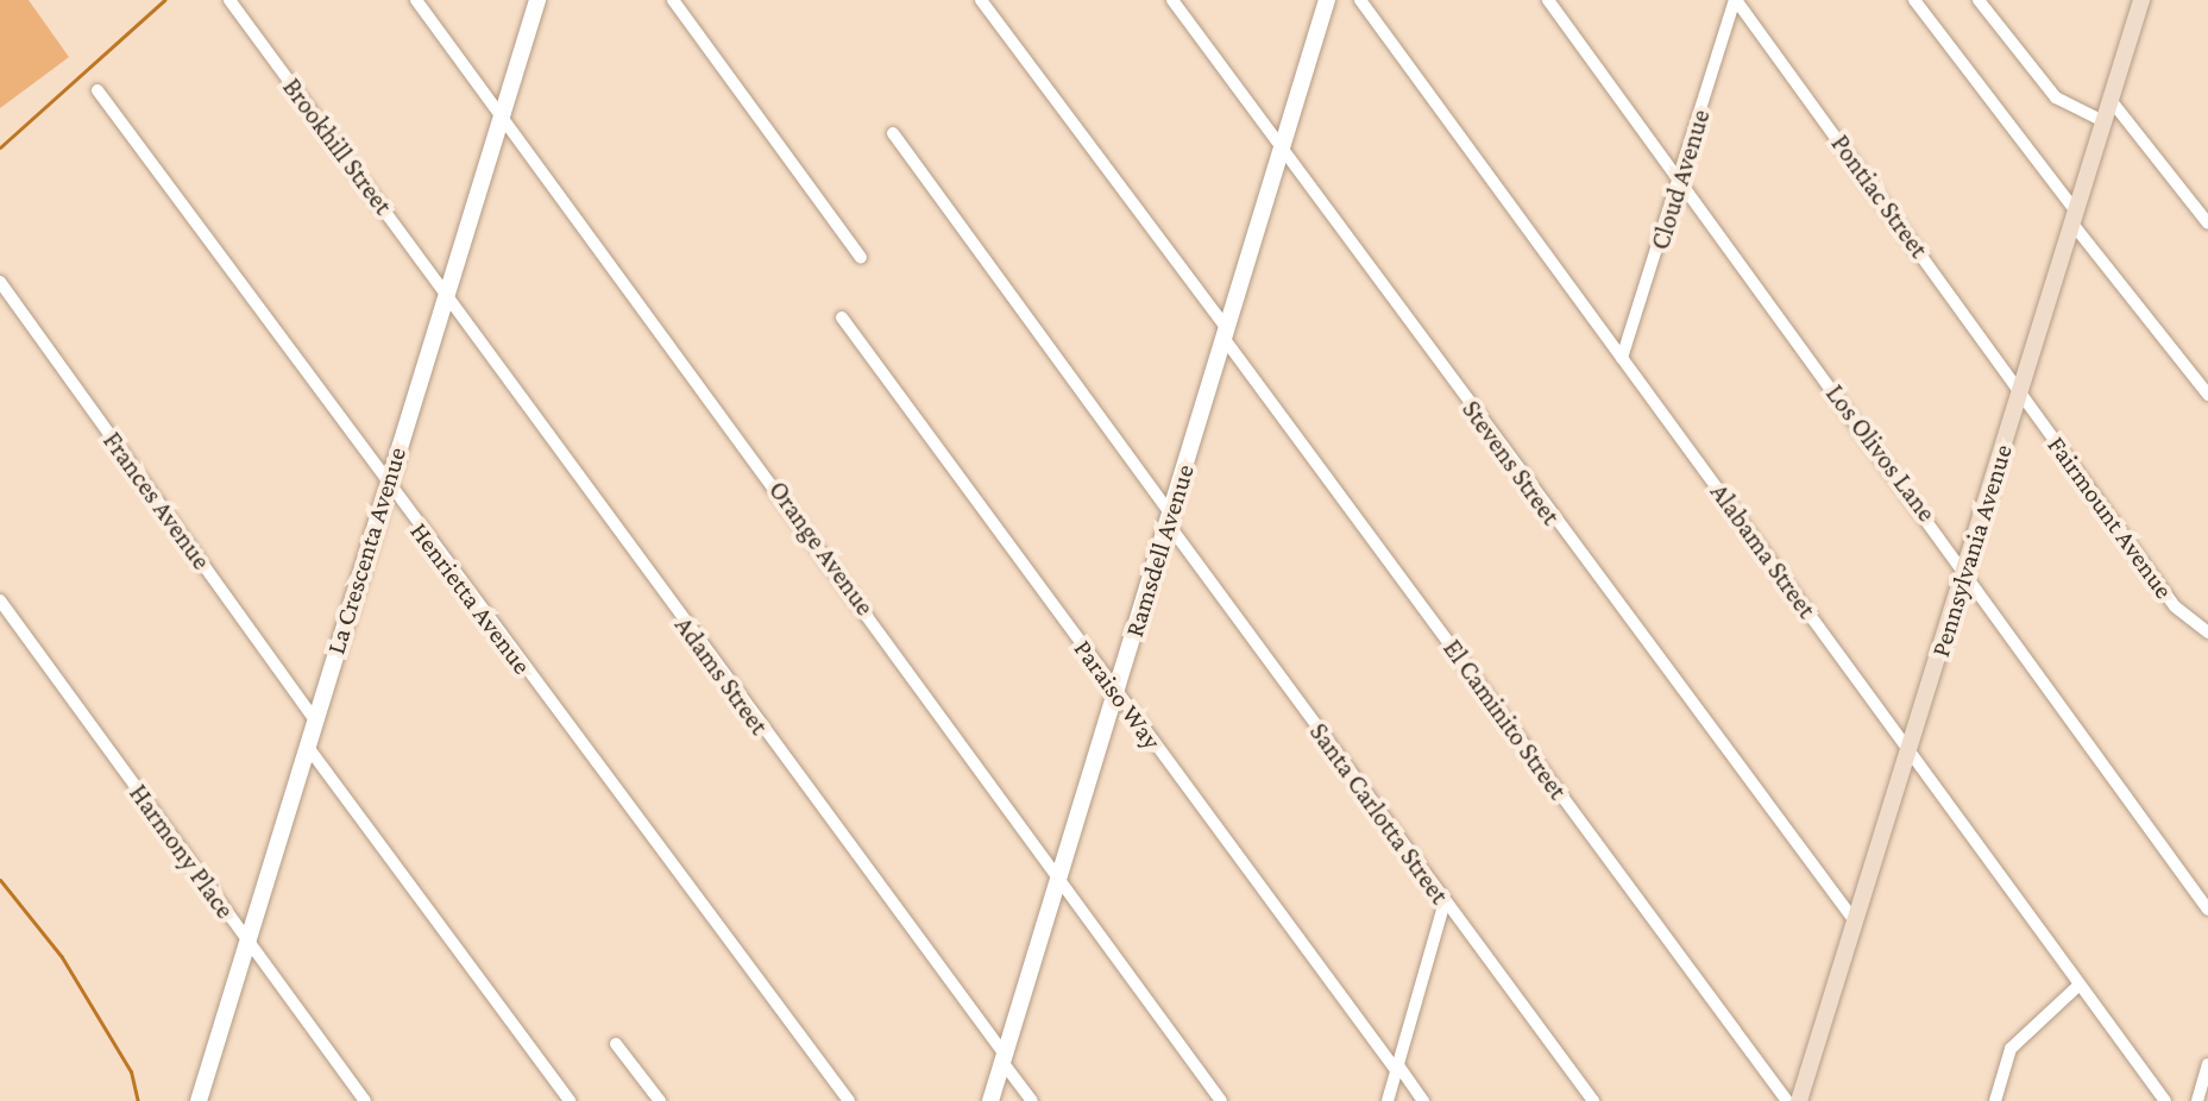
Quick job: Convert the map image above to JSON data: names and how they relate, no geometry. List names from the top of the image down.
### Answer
{
  "streets": {
    "main road": ["Pennsylvania Avenue"],
    "street": [
      "Brookhill Street",
      "Cloud Avenue",
      "Pontiac Street",
      "Los Olivos Lane",
      "Stevens Street",
      "Frances Avenue",
      "Fairmount Avenue",
      "Orange Avenue",
      "La Crescenta Avenue",
      "Ramsdell Avenue",
      "Alabama Street",
      "Henrietta Avenue",
      "Adams Street",
      "Paraiso Way",
      "El Caminito Street",
      "Santa Carlotta Street",
      "Harmony Place"
    ]
  },
  "crossings": [
    ["Brookhill Street", "La Crescenta Avenue"],
    ["Brookhill Street", "Adams Street"],
    ["Cloud Avenue", "Pontiac Street"],
    ["Cloud Avenue", "Los Olivos Lane"],
    ["Cloud Avenue", "Alabama Street"],
    ["Pontiac Street", "Fairmount Avenue"],
    ["Pontiac Street", "Pennsylvania Avenue"],
    ["Los Olivos Lane", "Pennsylvania Avenue"],
    ["Stevens Street", "Ramsdell Avenue"],
    ["Stevens Street", "Pennsylvania Avenue"],
    ["Frances Avenue", "La Crescenta Avenue"],
    ["Fairmount Avenue", "Pennsylvania Avenue"],
    ["Orange Avenue", "La Crescenta Avenue"],
    ["Orange Avenue", "Ramsdell Avenue"],
    ["La Crescenta Avenue", "Henrietta Avenue"],
    ["La Crescenta Avenue", "Adams Street"],
    ["La Crescenta Avenue", "Harmony Place"],
    ["Ramsdell Avenue", "Adams Street"],
    ["Ramsdell Avenue", "Paraiso Way"],
    ["Ramsdell Avenue", "El Caminito Street"],
    ["Ramsdell Avenue", "Santa Carlotta Street"],
    ["Alabama Street", "Pennsylvania Avenue"]
  ]
}
